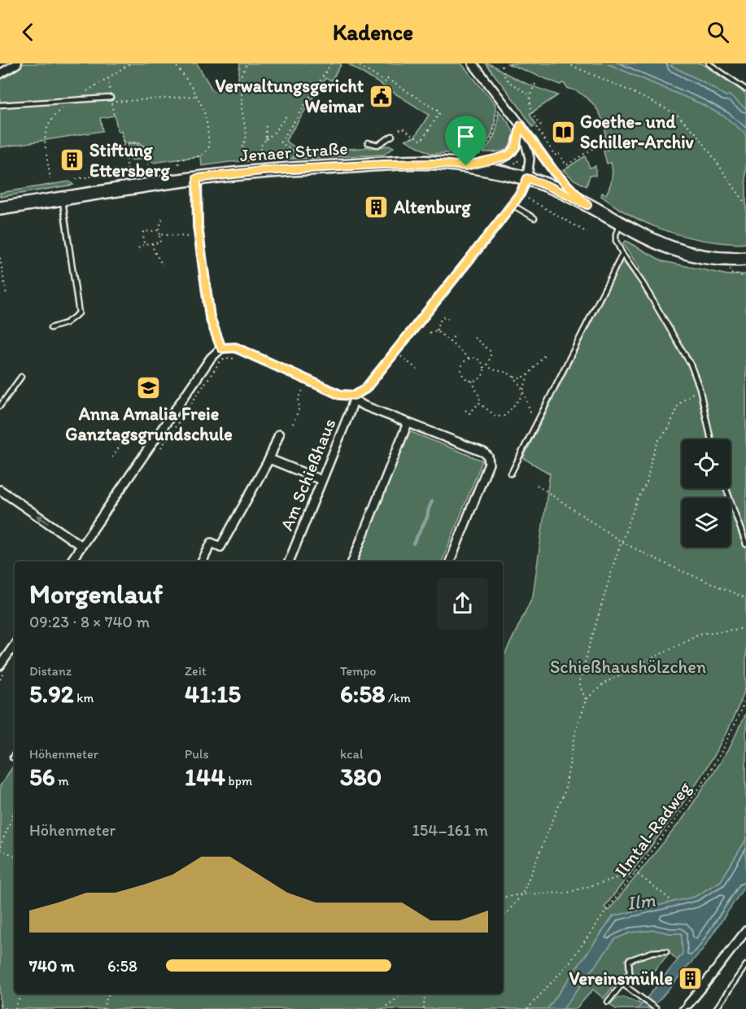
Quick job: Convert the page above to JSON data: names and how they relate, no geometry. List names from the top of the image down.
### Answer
{
  "streets": {
    "main road": ["Jenaer Straße"],
    "street": ["Am Schießhaus"],
    "path": ["Ilmtal-Radweg"]
  },
  "water": ["Ilm"],
  "parks": ["Schießhaushölzchen"],
  "places": {
    "public building": ["Verwaltungsgericht Weimar"],
    "library": ["Goethe- und Schiller-Archiv"],
    "building": ["Stiftung Ettersberg", "Altenburg", "Vereinsmühle"],
    "school or university": ["Anna Amalia Freie Ganztagsgrundschule"]
  },
  "page": {
    "header": "Kadence",
    "heading": ["Morgenlauf", "09:23 · 8 × 740 m"],
    "stats": [
      ["Distanz", "5.92 km"],
      ["Zeit", "41:15"],
      ["Tempo", "6:58 /km"],
      ["Höhenmeter", "56 m"],
      ["Puls", "144 bpm"],
      ["kcal", "380"]
    ],
    "chart": ["Höhenmeter", "154–161 m"],
    "list": [
      {
        "name": "740 m",
        "note": "6:58"
      }
    ]
  }
}
